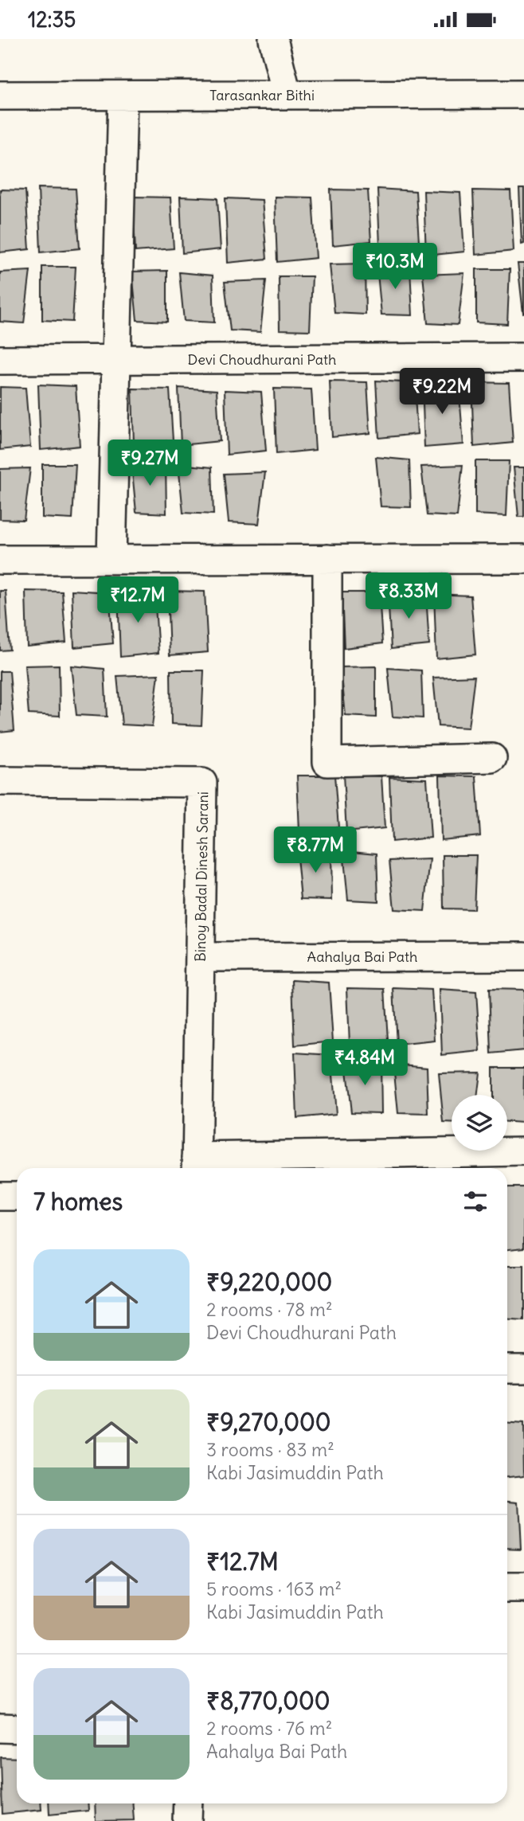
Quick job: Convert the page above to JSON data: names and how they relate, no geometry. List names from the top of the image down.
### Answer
{
  "streets": {
    "street": [
      "Tarasankar Bithi",
      "Devi Choudhurani Path",
      "Binoy Badal Dinesh Sarani",
      "Aahalya Bai Path"
    ]
  },
  "crossings": [
    ["Binoy Badal Dinesh Sarani", "Aahalya Bai Path"]
  ],
  "page": {
    "status": "12:35",
    "price": [
      "₹10.3M",
      "₹9.22M",
      "₹9.27M",
      "₹8.33M",
      "₹12.7M",
      "₹8.77M",
      "₹4.84M"
    ],
    "heading": "7 homes",
    "list": [
      {
        "name": "₹9,220,000",
        "note": "2 rooms · 78 m² · Devi Choudhurani Path"
      },
      {
        "name": "₹9,270,000",
        "note": "3 rooms · 83 m² · Kabi Jasimuddin Path"
      },
      {
        "name": "₹12.7M",
        "note": "5 rooms · 163 m² · Kabi Jasimuddin Path"
      },
      {
        "name": "₹8,770,000",
        "note": "2 rooms · 76 m² · Aahalya Bai Path"
      }
    ]
  }
}
